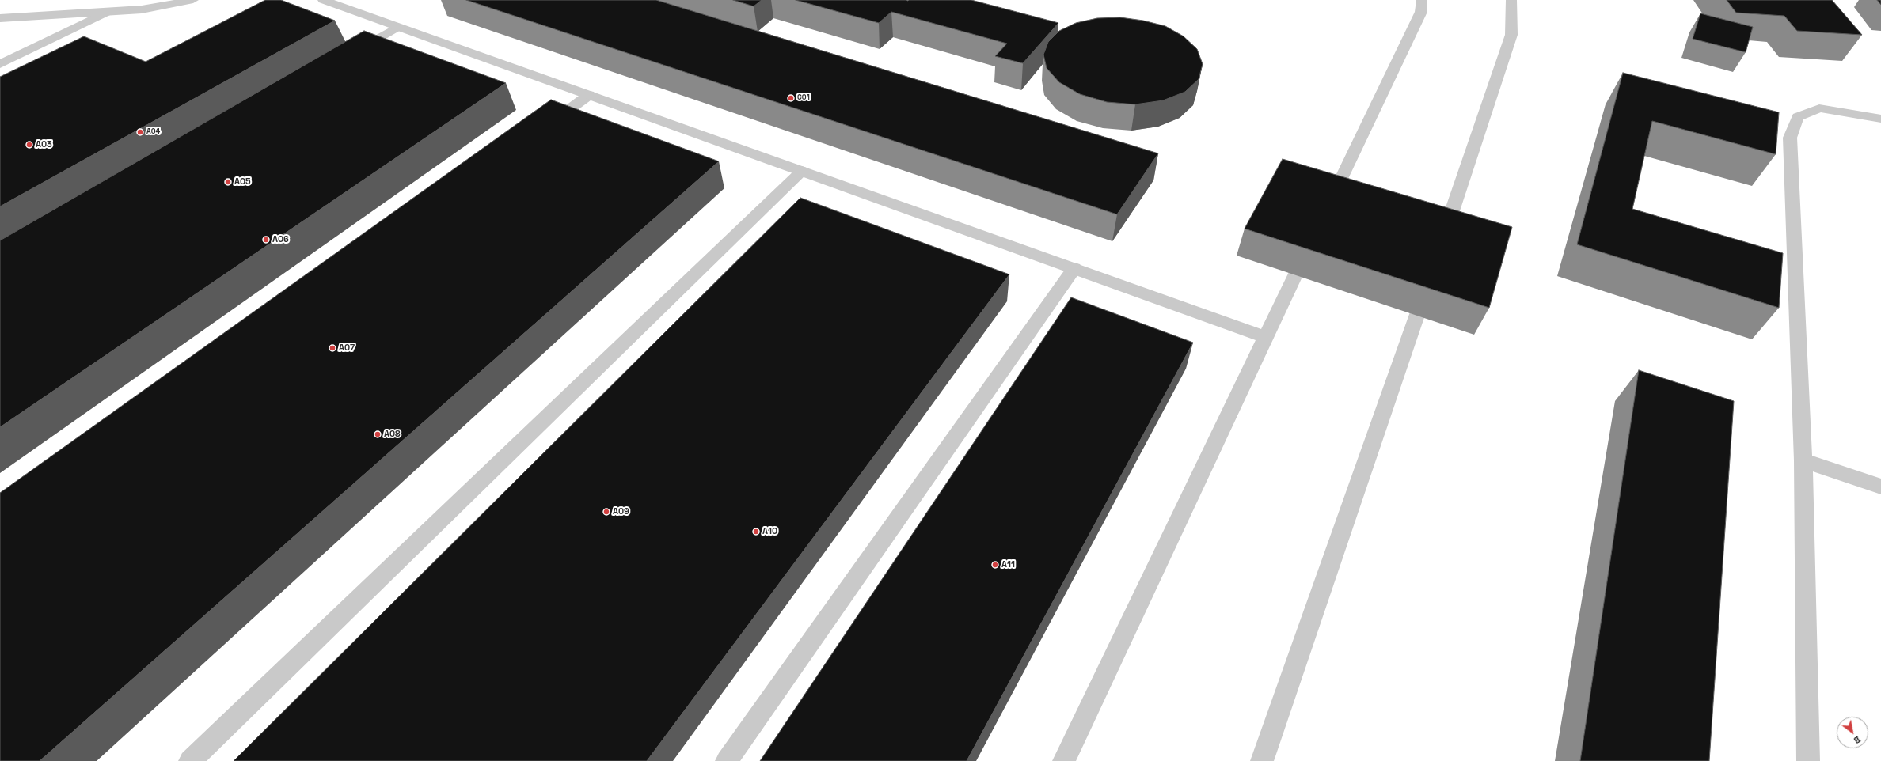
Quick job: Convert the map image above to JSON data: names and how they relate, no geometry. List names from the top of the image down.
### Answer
{
  "places": [
    "C01",
    "A04",
    "A03",
    "A05",
    "A06",
    "A07",
    "A08",
    "A09",
    "A10",
    "A11"
  ],
  "north": "bottom right"
}
